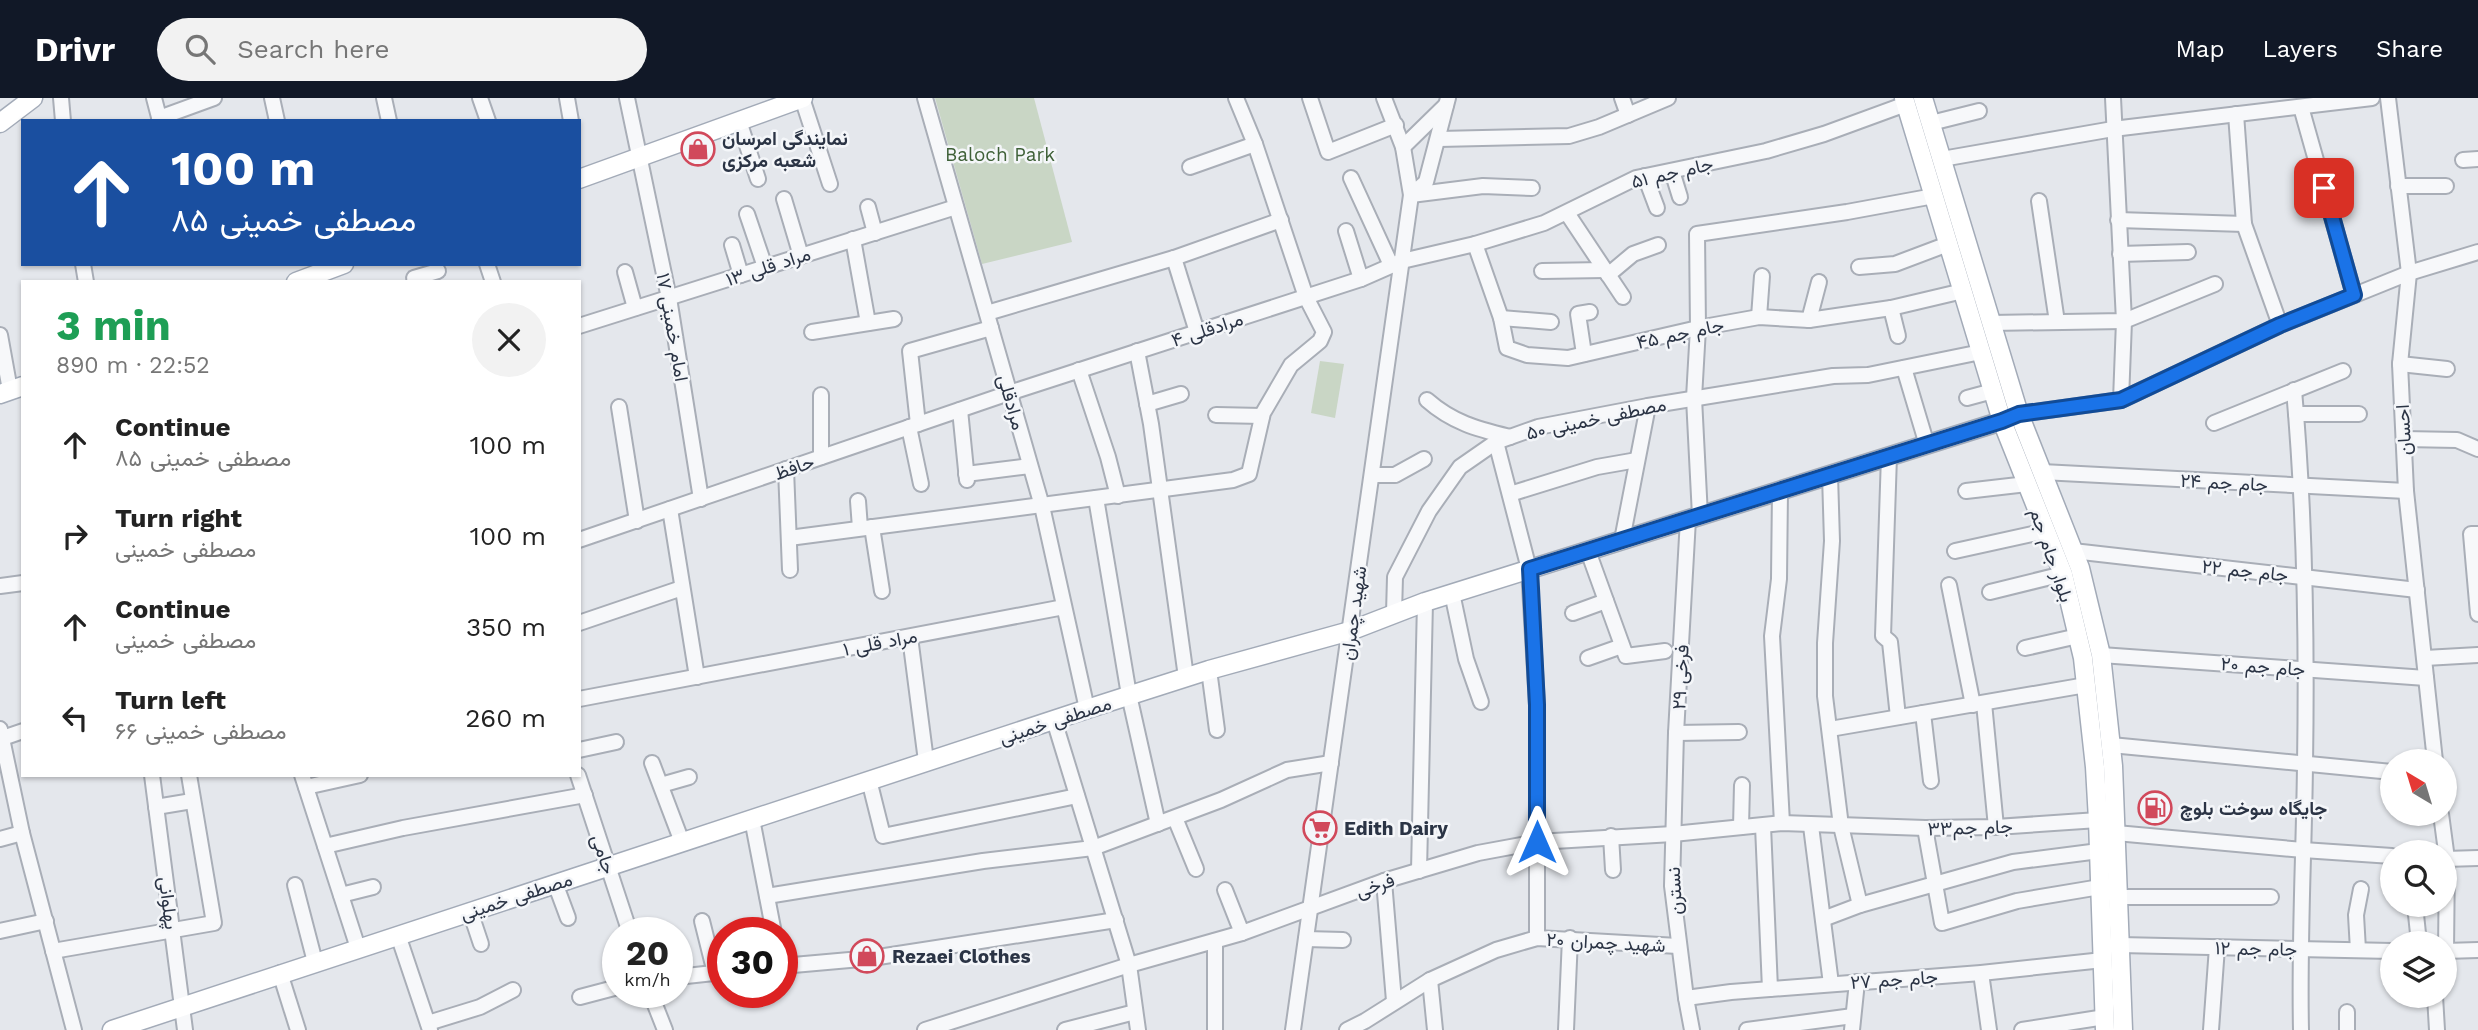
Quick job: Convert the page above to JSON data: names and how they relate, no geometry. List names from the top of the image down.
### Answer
{
  "streets": {
    "main road": ["بلوار جام جم", "مصطفی خمینی"],
    "street": [
      "جام جم ۵۱",
      "مراد قلی ۱۳",
      "امام خمینی ۱۷",
      "مرادقلی ۴",
      "جام جم ۴۵",
      "مرادقلی",
      "مصطفی خمینی ۵۰",
      "احسان",
      "حافظ",
      "جام جم ۲۴",
      "جام جم ۲۲",
      "شهید چمران",
      "مراد قلی ۱",
      "جام جم ۲۰",
      "فرخی ۲۹",
      "جام جم۳۳",
      "جامی",
      "فرخی",
      "نسترن",
      "پهلوانی",
      "شهید چمران ۲۰",
      "جام جم ۱۲",
      "جام جم ۲۷"
    ]
  },
  "crossings": [
    ["جام جم ۵۱", "مرادقلی ۴"],
    ["جام جم ۵۱", "جام جم ۴۵"],
    ["جام جم ۵۱", "بلوار جام جم"],
    ["جام جم ۵۱", "شهید چمران"],
    ["مراد قلی ۱۳", "امام خمینی ۱۷"],
    ["مراد قلی ۱۳", "مرادقلی"],
    ["امام خمینی ۱۷", "حافظ"],
    ["مرادقلی ۴", "مرادقلی"],
    ["مرادقلی ۴", "حافظ"],
    ["مرادقلی ۴", "شهید چمران"],
    ["جام جم ۴۵", "بلوار جام جم"],
    ["جام جم ۴۵", "فرخی ۲۹"],
    ["مرادقلی", "حافظ"],
    ["مرادقلی", "مراد قلی ۱"],
    ["مرادقلی", "مصطفی خمینی"],
    ["مصطفی خمینی ۵۰", "بلوار جام جم"],
    ["مصطفی خمینی ۵۰", "فرخی ۲۹"],
    ["مصطفی خمینی ۵۰", "مصطفی خمینی"],
    ["احسان", "جام جم ۲۴"],
    ["احسان", "جام جم ۲۲"],
    ["احسان", "جام جم ۲۰"],
    ["احسان", "مصطفی خمینی"],
    ["جام جم ۲۴", "بلوار جام جم"],
    ["بلوار جام جم", "جام جم ۲۲"],
    ["بلوار جام جم", "جام جم ۲۰"],
    ["بلوار جام جم", "فرخی ۲۹"],
    ["بلوار جام جم", "مصطفی خمینی"],
    ["بلوار جام جم", "جام جم۳۳"],
    ["بلوار جام جم", "جام جم ۱۲"],
    ["بلوار جام جم", "جام جم ۲۷"],
    ["شهید چمران", "مصطفی خمینی"],
    ["شهید چمران", "فرخی"],
    ["فرخی ۲۹", "مصطفی خمینی"],
    ["فرخی ۲۹", "فرخی"],
    ["فرخی ۲۹", "نسترن"],
    ["مصطفی خمینی", "جامی"],
    ["مصطفی خمینی", "پهلوانی"],
    ["جام جم۳۳", "فرخی"],
    ["فرخی", "نسترن"],
    ["نسترن", "شهید چمران ۲۰"],
    ["نسترن", "جام جم ۲۷"]
  ],
  "parks": ["Baloch Park"],
  "places": {
    "shop": ["نمایندگی امرسان شعبه مرکزی", "Rezaei Clothes"],
    "fuel station": ["جایگاه سوخت بلوچ"],
    "supermarket": ["Edith Dairy"]
  },
  "north": "top left",
  "page": {
    "header": "Drivr",
    "search": "Search here",
    "nav": ["Map", "Layers", "Share"],
    "turn": ["100 m", "مصطفی خمینی ۸۵"],
    "heading": ["3 min", "890 m · 22:52"],
    "list": [
      {
        "name": "Continue",
        "note": "مصطفی خمینی ۸۵",
        "value": "100 m"
      },
      {
        "name": "Turn right",
        "note": "مصطفی خمینی",
        "value": "100 m"
      },
      {
        "name": "Continue",
        "note": "مصطفی خمینی",
        "value": "350 m"
      },
      {
        "name": "Turn left",
        "note": "مصطفی خمینی ۶۶",
        "value": "260 m"
      }
    ],
    "speed": "20 km/h",
    "limit": "30"
  }
}
